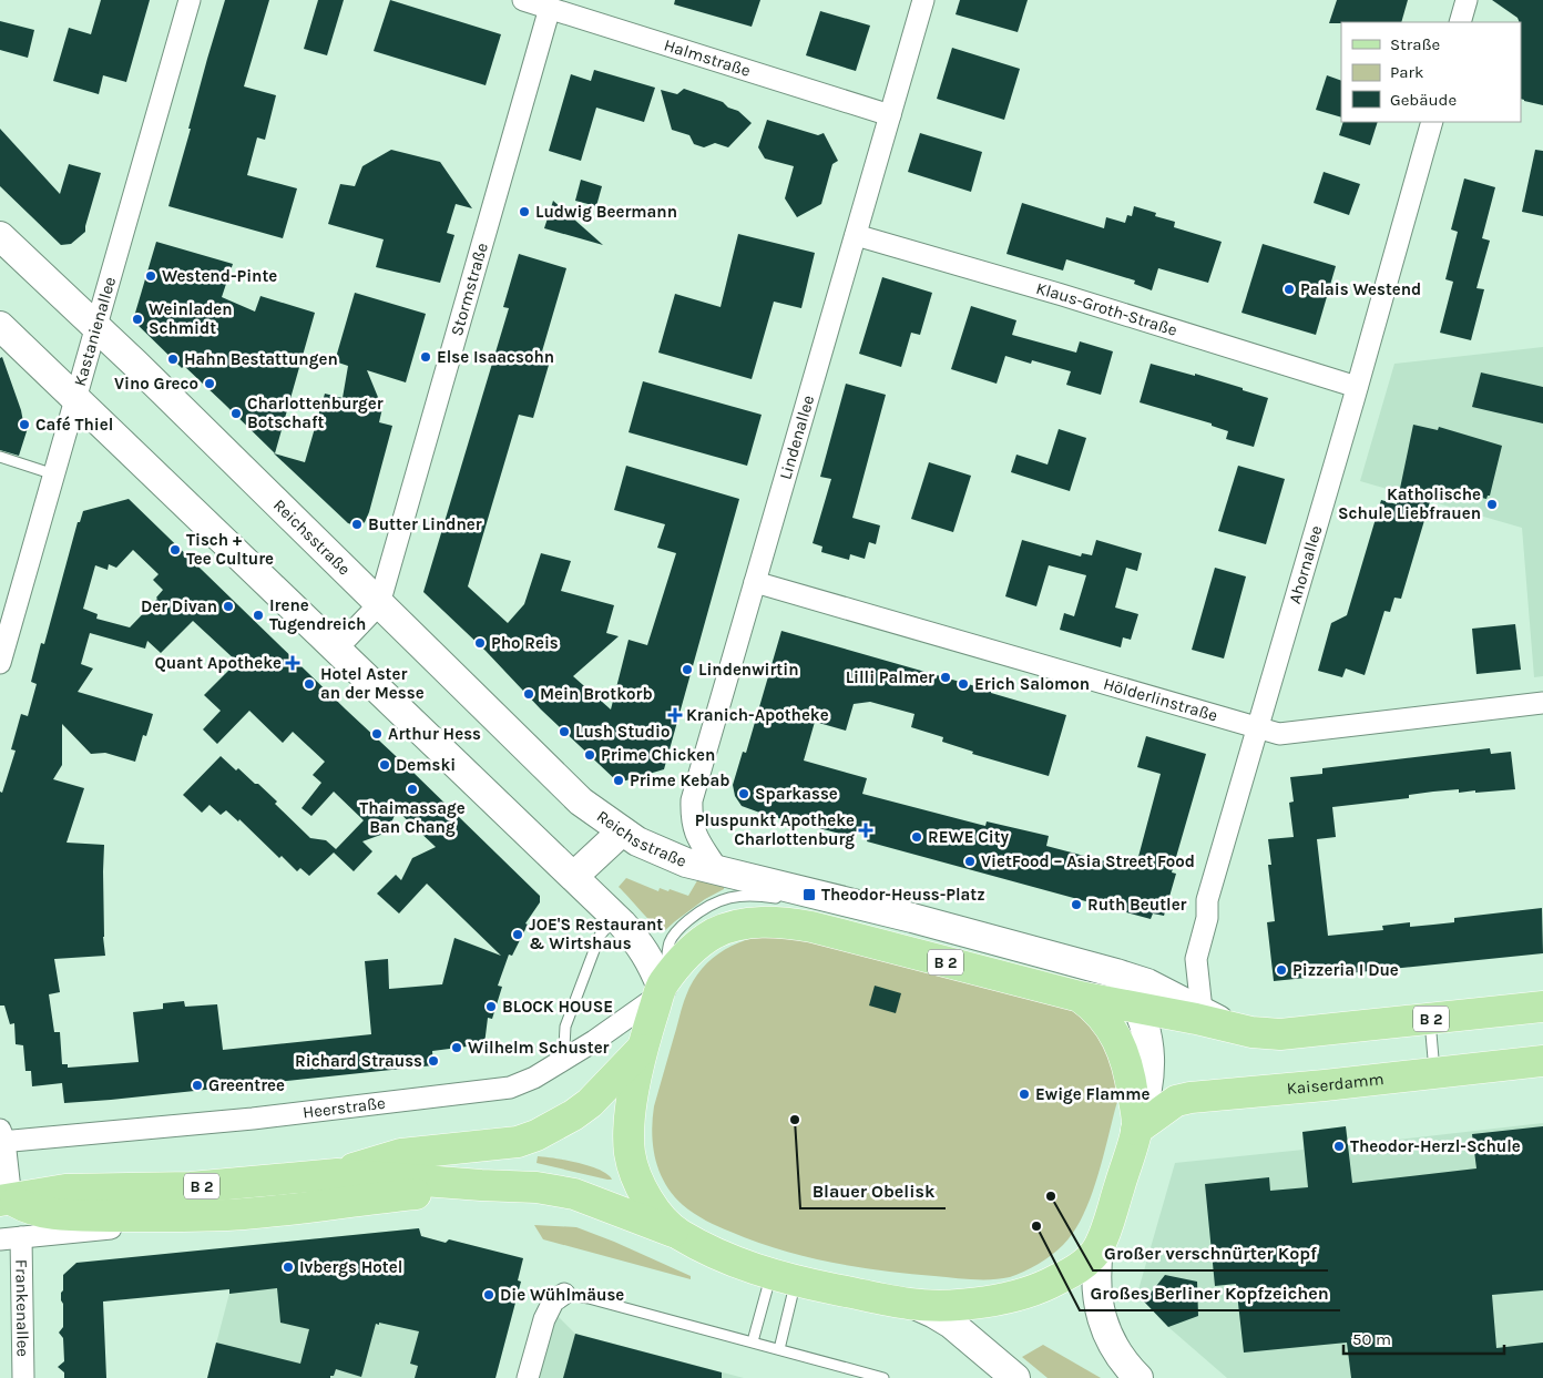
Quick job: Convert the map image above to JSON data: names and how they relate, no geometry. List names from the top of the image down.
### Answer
{
  "streets": {
    "main road": ["Reichsstraße", "B 2", "Kaiserdamm"],
    "street": [
      "Halmstraße",
      "Stormstraße",
      "Klaus-Groth-Straße",
      "Kastanienallee",
      "Lindenallee",
      "Ahornallee",
      "Hölderlinstraße",
      "Heerstraße",
      "Frankenallee"
    ]
  },
  "crossings": [
    ["Halmstraße", "Stormstraße"],
    ["Halmstraße", "Lindenallee"],
    ["Stormstraße", "Reichsstraße"],
    ["Klaus-Groth-Straße", "Lindenallee"],
    ["Klaus-Groth-Straße", "Ahornallee"],
    ["Kastanienallee", "Reichsstraße"],
    ["Lindenallee", "Reichsstraße"],
    ["Lindenallee", "Hölderlinstraße"],
    ["Ahornallee", "Hölderlinstraße"],
    ["B 2", "Heerstraße"]
  ],
  "places": {
    "other": [
      "Ludwig Beermann",
      "Westend-Pinte",
      "Palais Westend",
      "Weinladen Schmidt",
      "Else Isaacsohn",
      "Hahn Bestattungen",
      "Vino Greco",
      "Charlottenburger Botschaft",
      "Café Thiel",
      "Katholische Schule Liebfrauen",
      "Butter Lindner",
      "Tisch + Tee Culture",
      "Der Divan",
      "Irene Tugendreich",
      "Pho Reis",
      "Lindenwirtin",
      "Lilli Palmer",
      "Hotel Aster an der Messe",
      "Erich Salomon",
      "Mein Brotkorb",
      "Lush Studio",
      "Arthur Hess",
      "Prime Chicken",
      "Demski",
      "Prime Kebab",
      "Thaimassage Ban Chang",
      "Sparkasse",
      "REWE City",
      "VietFood – Asia Street Food",
      "Ruth Beutler",
      "JOE'S Restaurant & Wirtshaus",
      "Pizzeria I Due",
      "BLOCK HOUSE",
      "Wilhelm Schuster",
      "Richard Strauss",
      "Greentree",
      "Ewige Flamme",
      "Blauer Obelisk",
      "Theodor-Herzl-Schule",
      "Großer verschnürter Kopf",
      "Großes Berliner Kopfzeichen",
      "Ivbergs Hotel",
      "Die Wühlmäuse"
    ],
    "health": ["Quant Apotheke", "Kranich-Apotheke", "Pluspunkt Apotheke Charlottenburg"],
    "transit": ["Theodor-Heuss-Platz"]
  },
  "legend": ["Straße", "Park", "Gebäude"],
  "scale_bar": "50 m"
}
